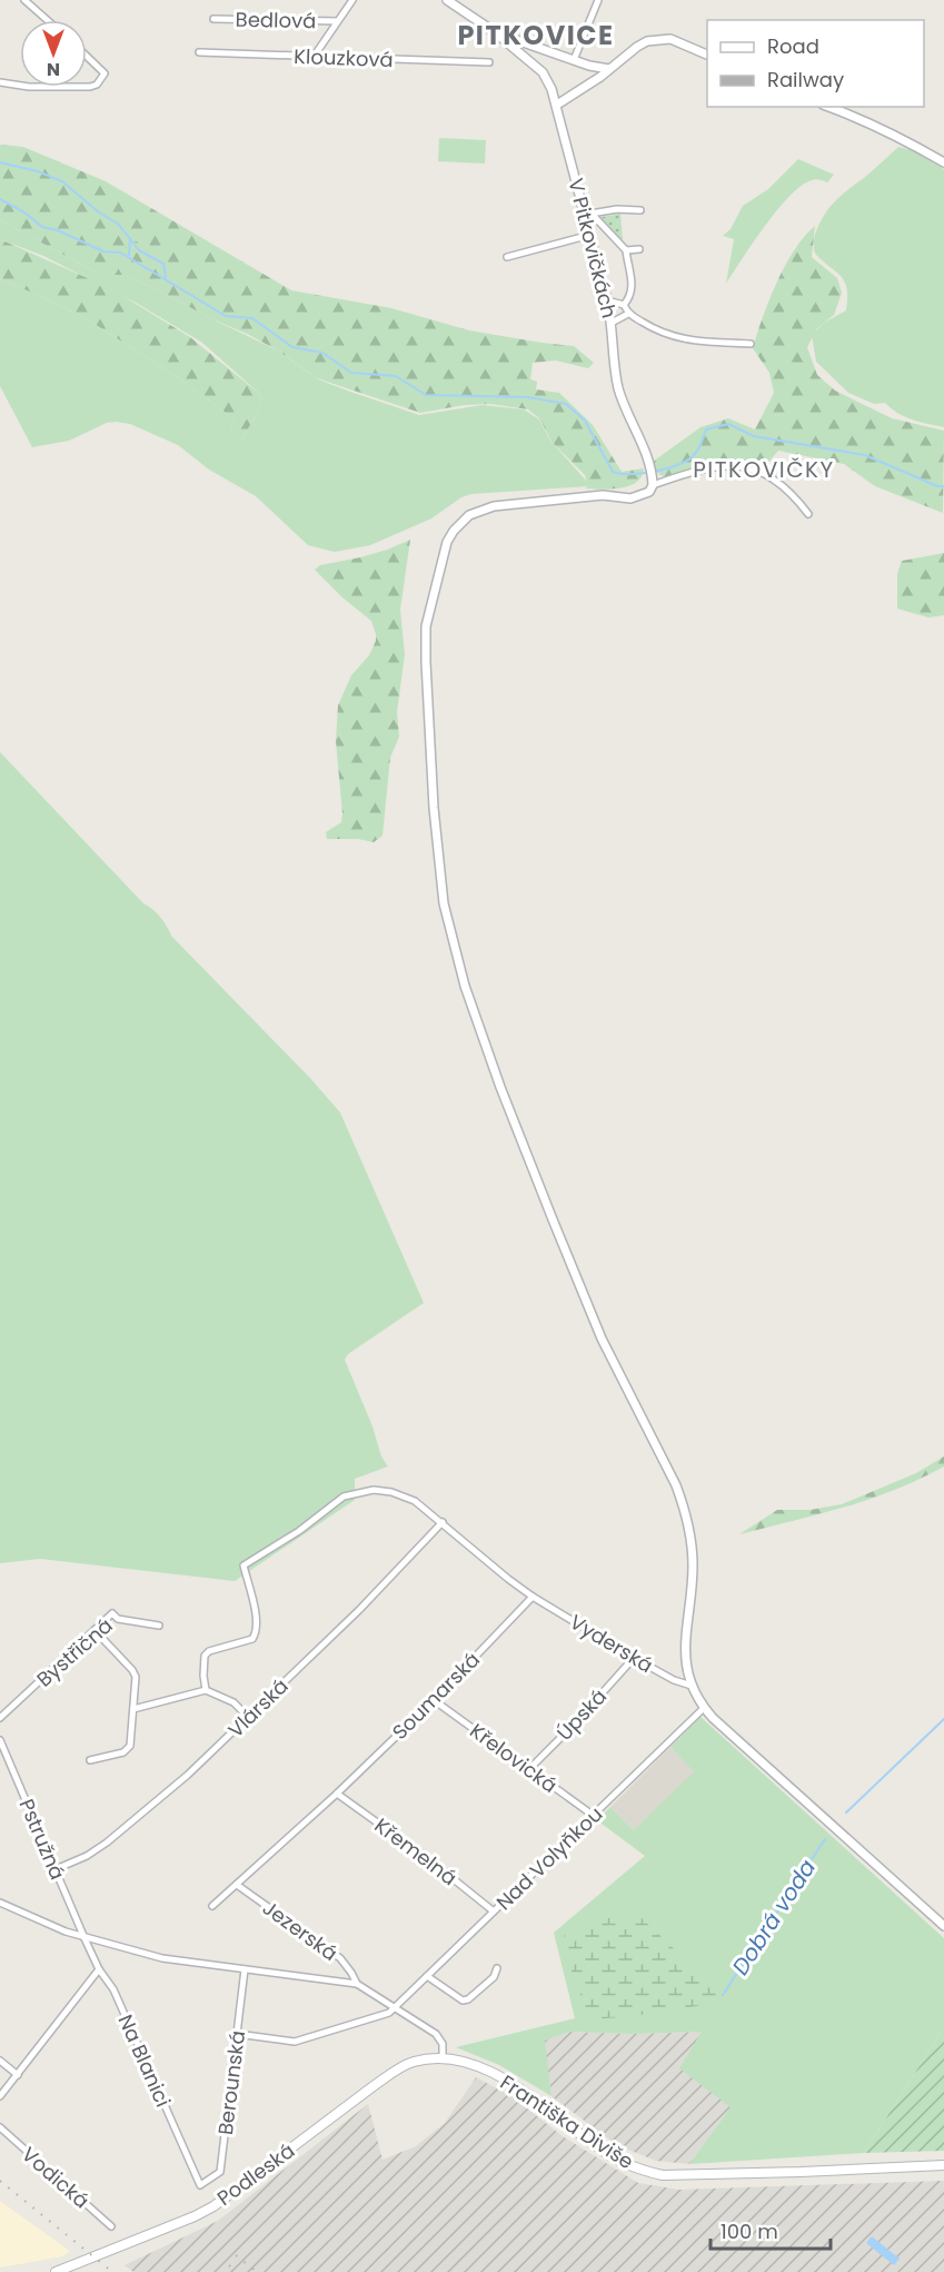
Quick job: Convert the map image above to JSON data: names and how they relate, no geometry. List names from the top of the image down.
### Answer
{
  "streets": {
    "main road": ["Františka Diviše", "Podleská"],
    "street": [
      "Bedlová",
      "Klouzková",
      "V Pitkovičkách",
      "Vyderská",
      "Bystřičná",
      "Soumarská",
      "Vlárská",
      "Úpská",
      "Křelovická",
      "Pstružná",
      "Křemelná",
      "Nad Volyňkou",
      "Jezerská",
      "Na Blanici",
      "Berounská",
      "Vodická"
    ]
  },
  "crossings": [
    ["Bedlová", "Klouzková"],
    ["Vyderská", "Soumarská"],
    ["Vyderská", "Vlárská"],
    ["Vyderská", "Úpská"],
    ["Soumarská", "Křelovická"],
    ["Soumarská", "Křemelná"],
    ["Soumarská", "Jezerská"],
    ["Vlárská", "Pstružná"],
    ["Úpská", "Křelovická"],
    ["Křelovická", "Nad Volyňkou"],
    ["Pstružná", "Na Blanici"],
    ["Křemelná", "Nad Volyňkou"],
    ["Na Blanici", "Berounská"],
    ["Františka Diviše", "Podleská"]
  ],
  "districts": ["PITKOVICE", "PITKOVIČKY"],
  "water": ["Dobrá voda"],
  "legend": ["Road", "Railway"],
  "scale_bar": "100 m",
  "north": "bottom"
}
